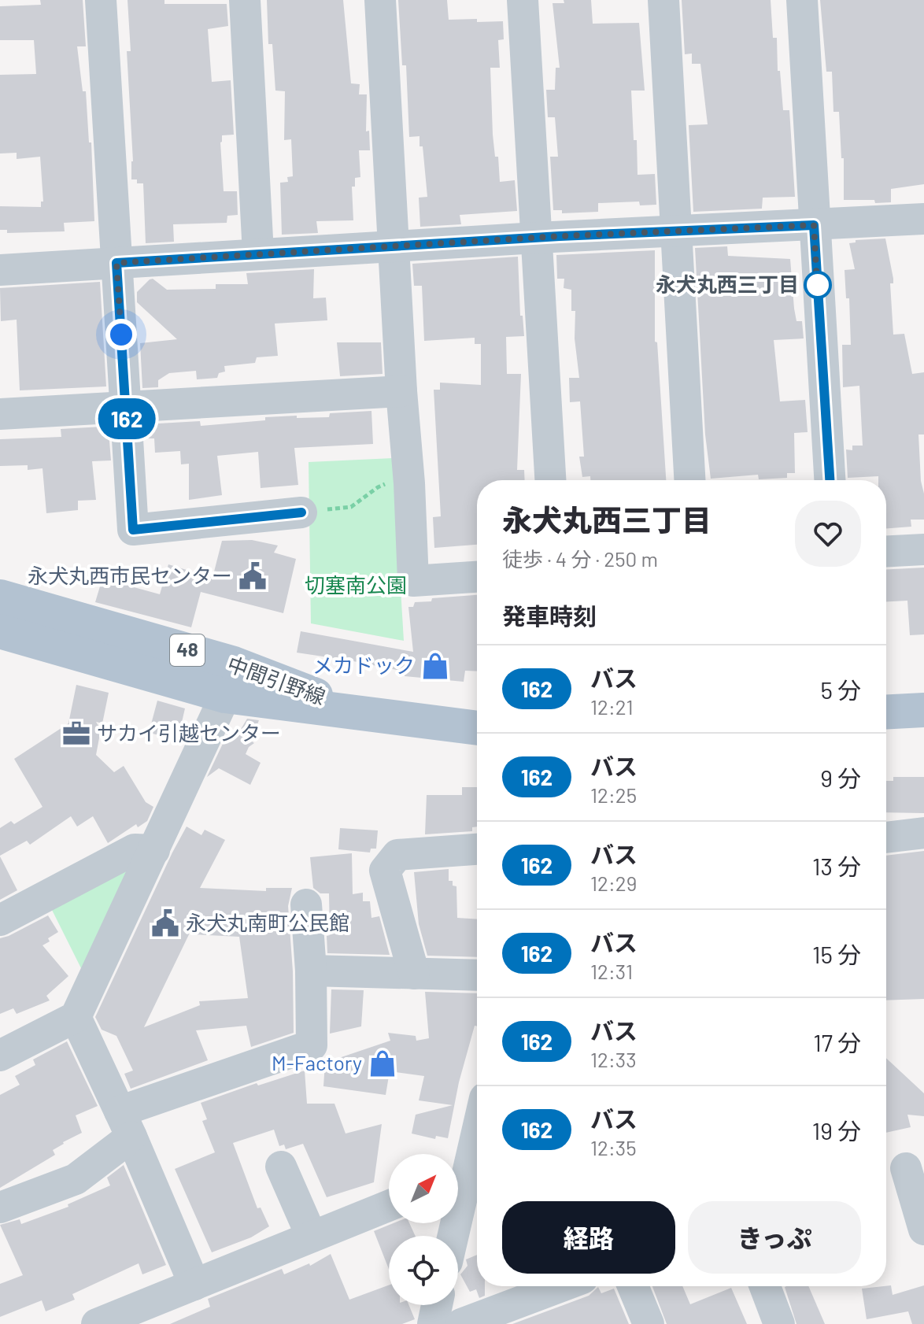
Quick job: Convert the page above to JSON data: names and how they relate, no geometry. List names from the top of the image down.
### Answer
{
  "streets": {
    "main road": ["48", "中間引野線"]
  },
  "parks": ["切塞南公園"],
  "places": {
    "other": ["永犬丸西三丁目"],
    "public building": ["永犬丸西市民センター", "永犬丸南町公民館"],
    "shop": ["メカドック", "M-Factory"],
    "office": ["サカイ引越センター"]
  },
  "lines": ["bus line 162"],
  "north": "top right",
  "page": {
    "on_map": "162",
    "heading": [
      ["永犬丸西三丁目", "徒歩 · 4 分 · 250 m"],
      "発車時刻"
    ],
    "list": [
      {
        "mark": "162",
        "name": "バス",
        "note": "12:21",
        "value": "5 分"
      },
      {
        "mark": "162",
        "name": "バス",
        "note": "12:25",
        "value": "9 分"
      },
      {
        "mark": "162",
        "name": "バス",
        "note": "12:29",
        "value": "13 分"
      },
      {
        "mark": "162",
        "name": "バス",
        "note": "12:31",
        "value": "15 分"
      },
      {
        "mark": "162",
        "name": "バス",
        "note": "12:33",
        "value": "17 分"
      },
      {
        "mark": "162",
        "name": "バス",
        "note": "12:35",
        "value": "19 分"
      }
    ],
    "buttons": ["経路", "きっぷ"]
  }
}
